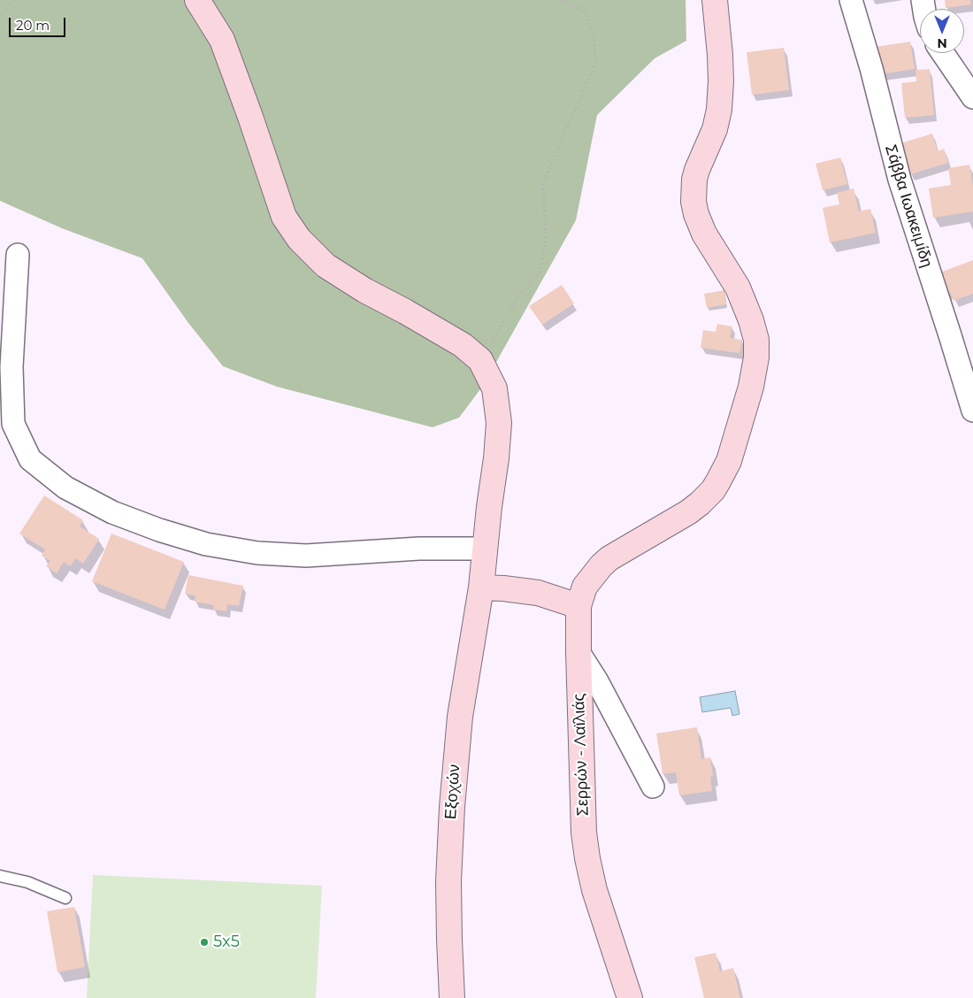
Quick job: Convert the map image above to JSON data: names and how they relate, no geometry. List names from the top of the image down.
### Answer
{
  "streets": {
    "main road": ["Σερρών - Λαϊλιάς", "Εξοχών"],
    "street": ["Σάββα Ιωακειμίδη"]
  },
  "places": ["5x5"],
  "scale_bar": "20 m",
  "north": "bottom"
}
